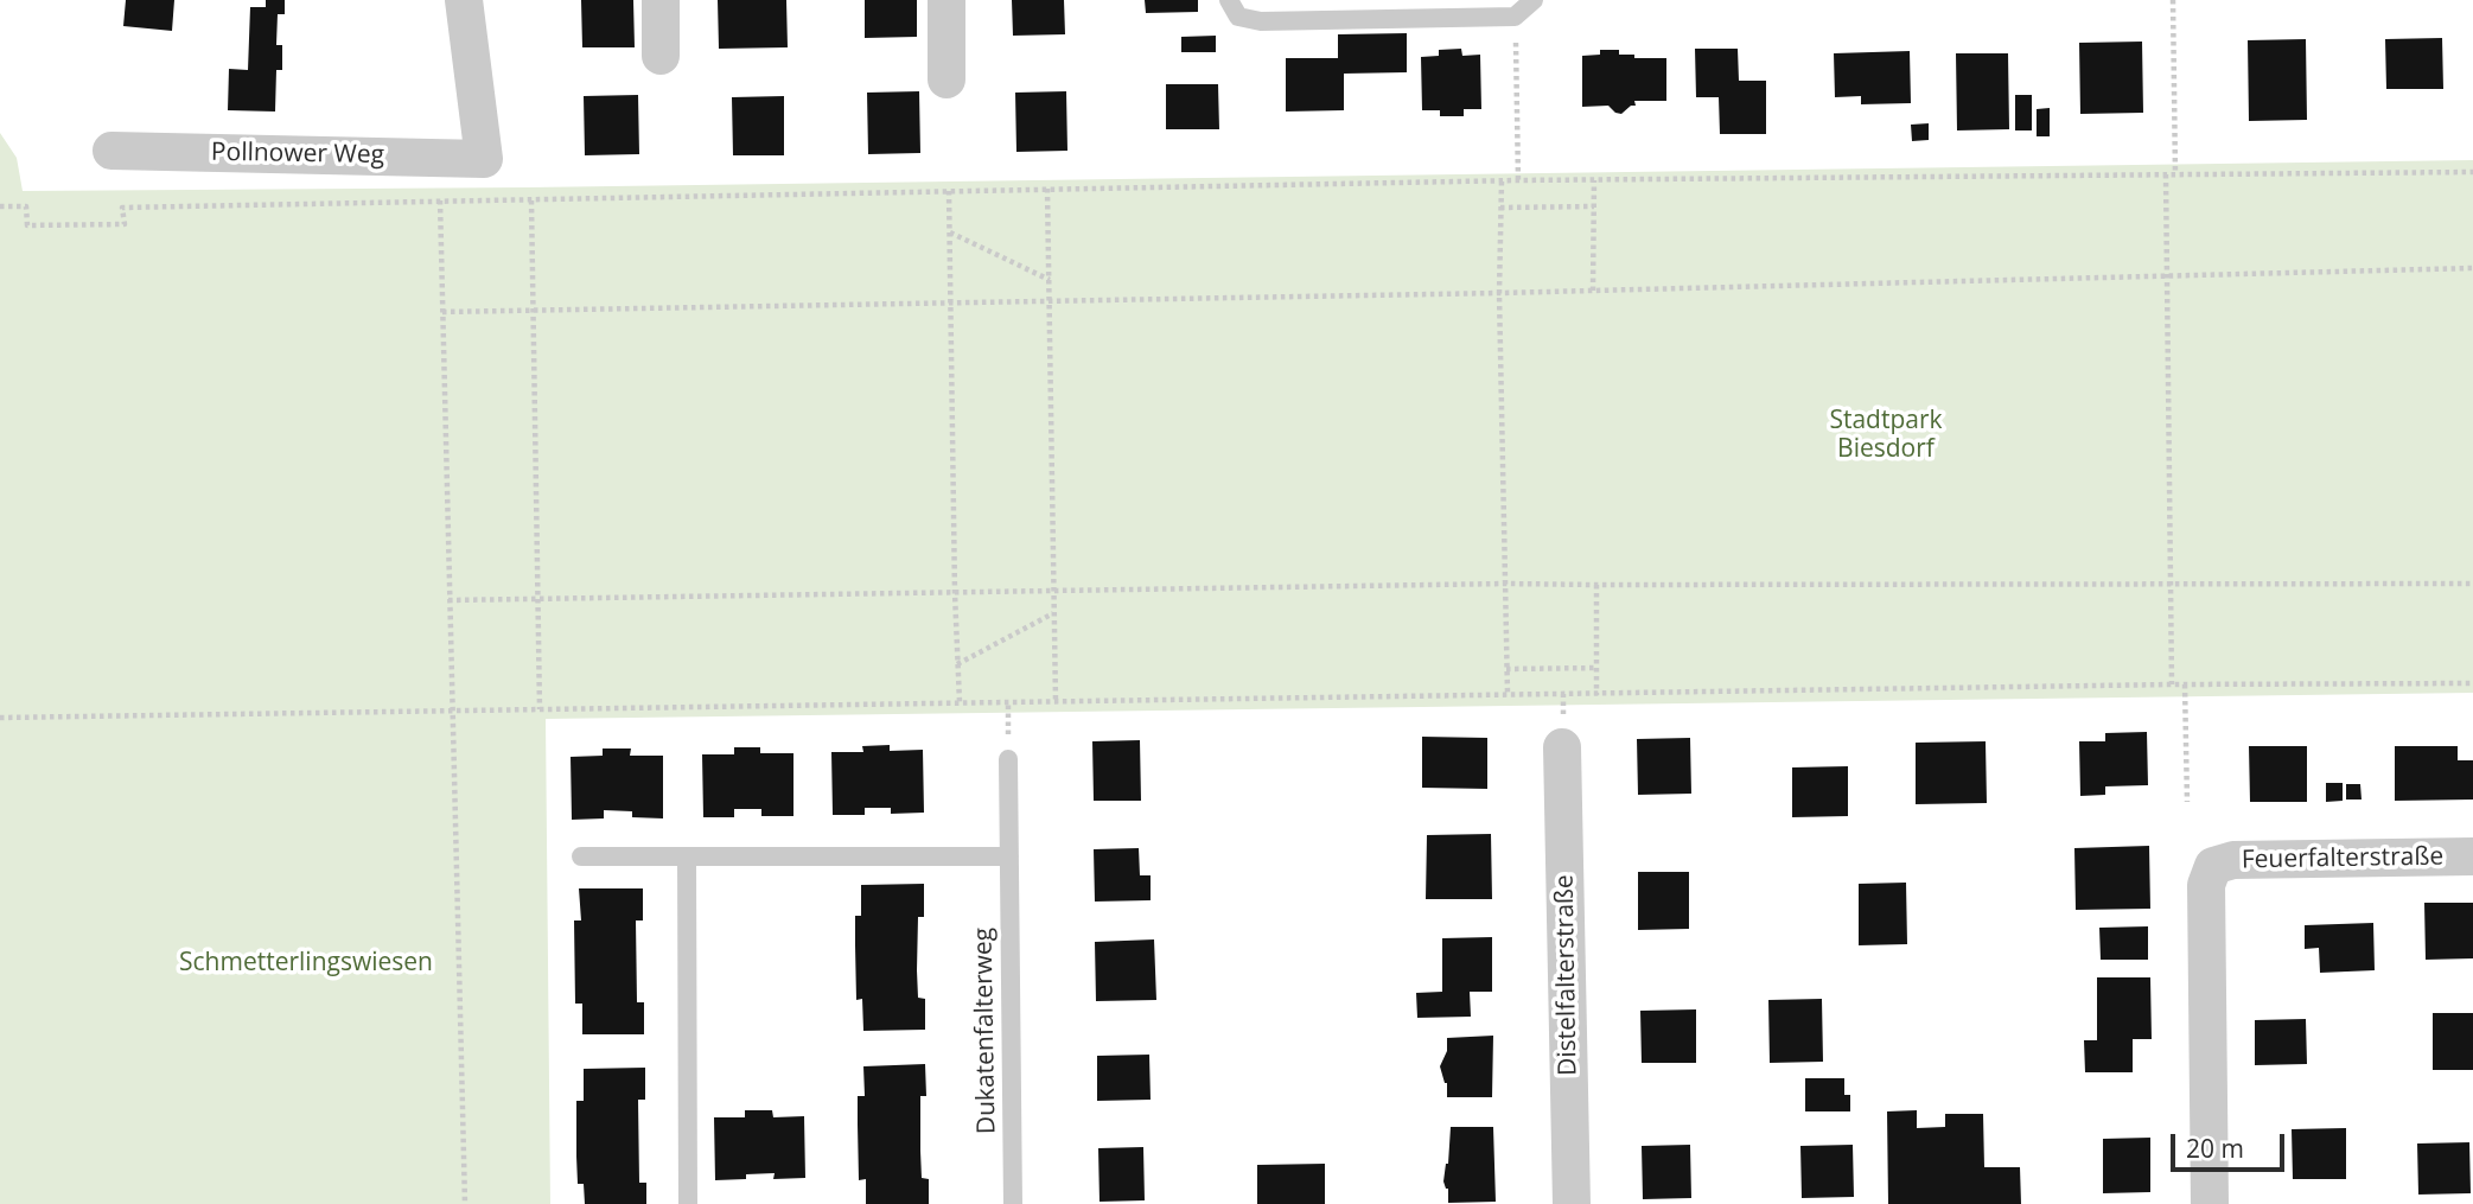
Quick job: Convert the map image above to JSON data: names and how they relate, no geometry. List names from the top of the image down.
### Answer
{
  "streets": {
    "street": ["Pollnower Weg", "Feuerfalterstraße", "Distelfalterstraße"],
    "lane": ["Dukatenfalterweg"]
  },
  "parks": ["Stadtpark Biesdorf", "Schmetterlingswiesen"],
  "scale_bar": "20 m"
}
